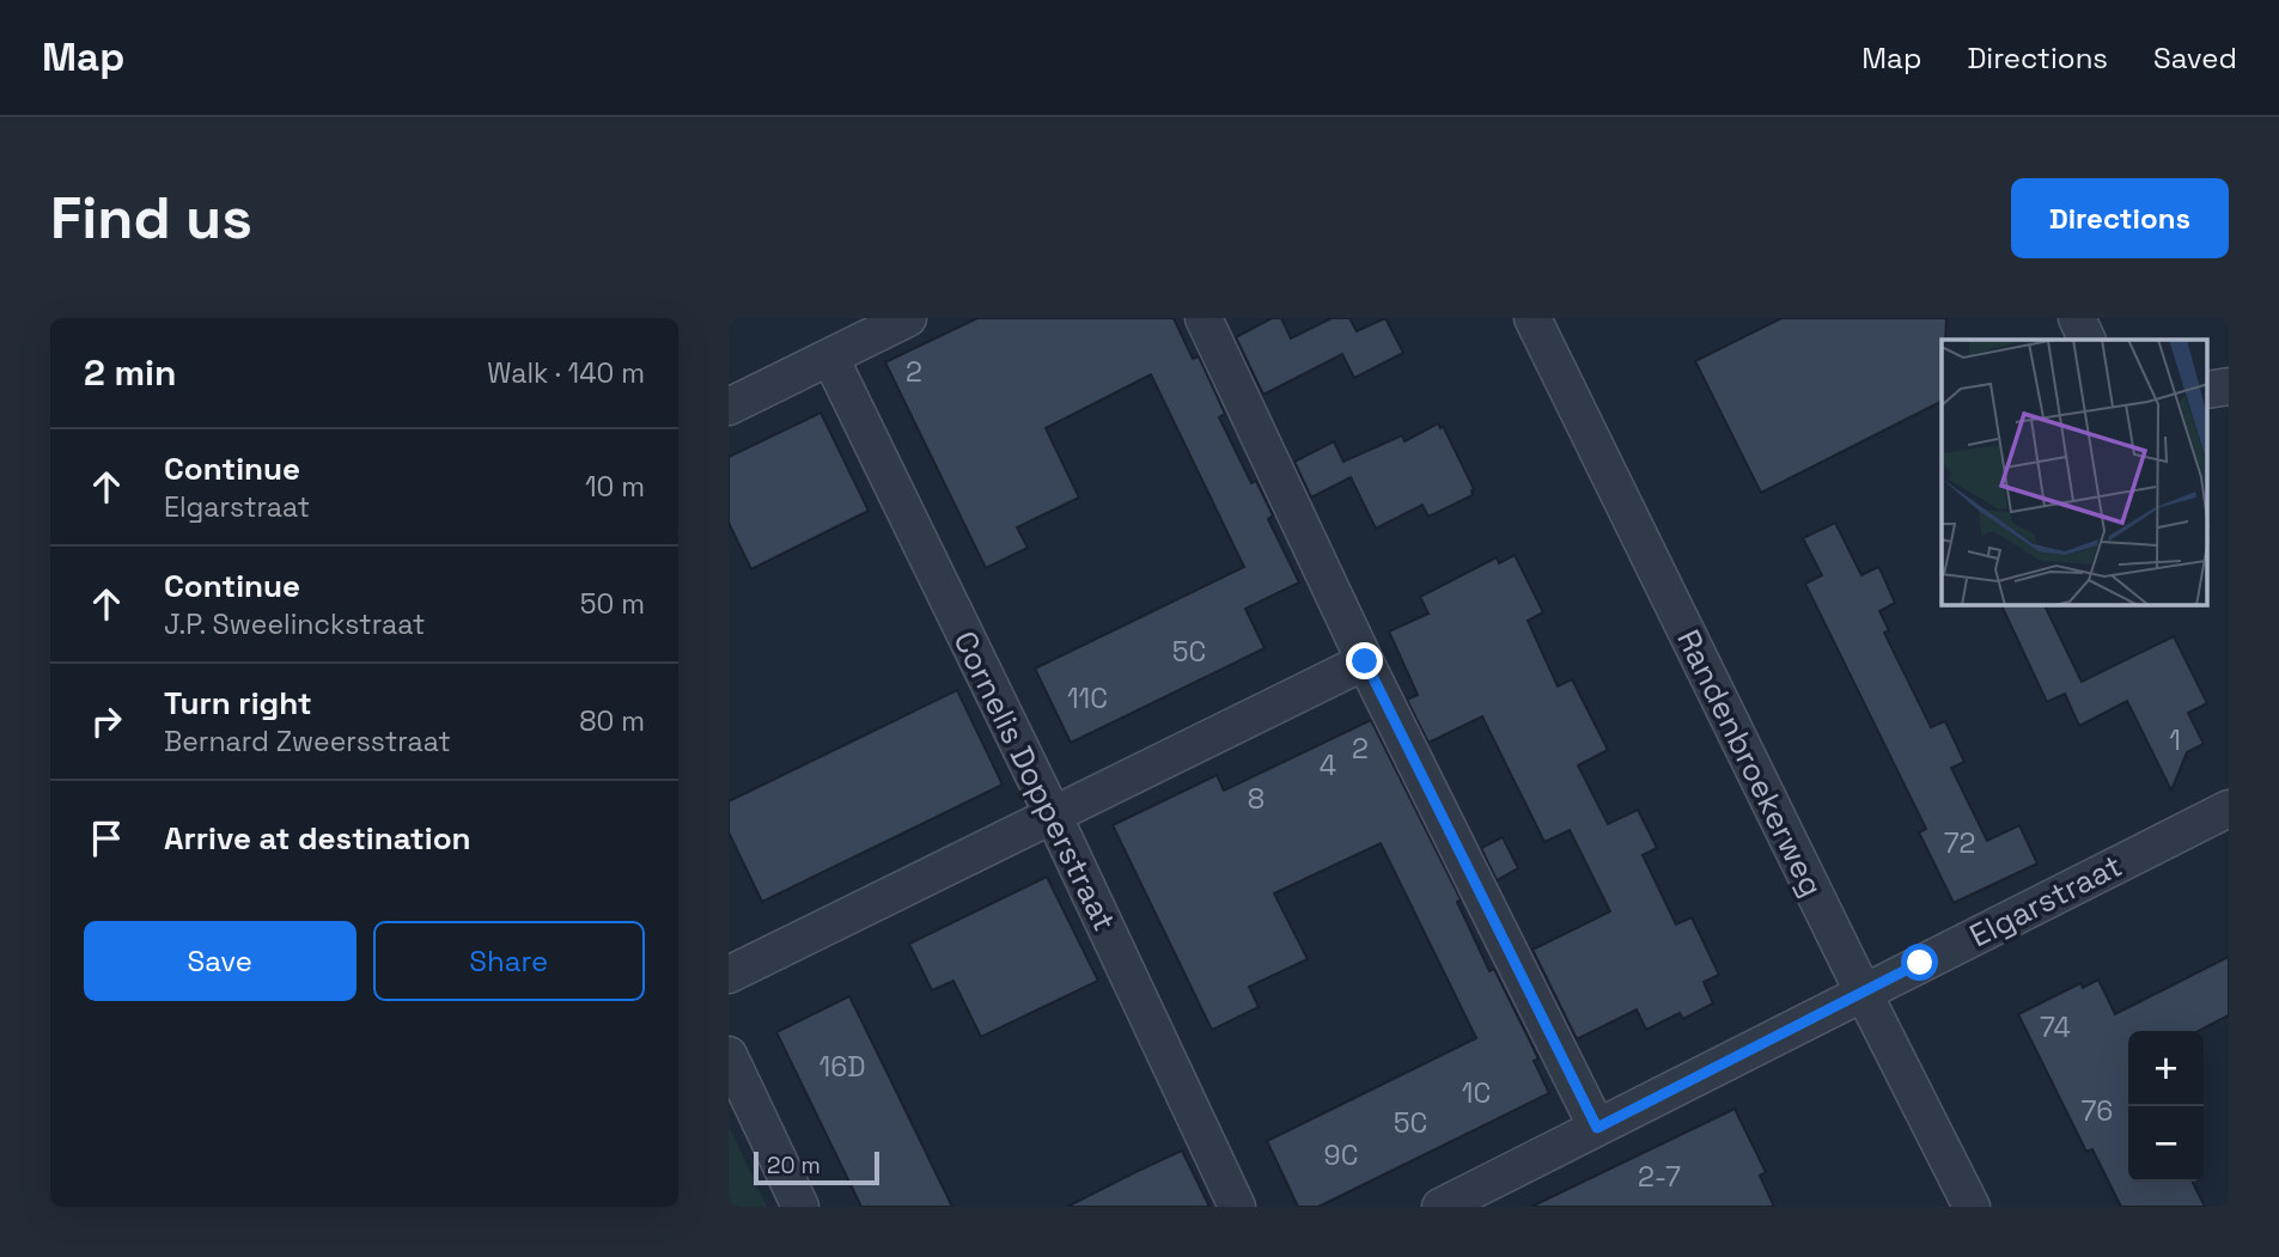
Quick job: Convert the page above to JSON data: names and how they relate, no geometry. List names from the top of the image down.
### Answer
{
  "streets": {
    "street": ["Randenbroekerweg", "Cornelis Dopperstraat", "Elgarstraat"]
  },
  "crossings": [
    ["Randenbroekerweg", "Elgarstraat"]
  ],
  "house_numbers": [
    "2",
    "5C",
    "11C",
    "1",
    "2",
    "4",
    "8",
    "72",
    "74",
    "16D",
    "1C",
    "76",
    "5C",
    "9C",
    "2-7"
  ],
  "scale_bar": "20 m",
  "page": {
    "header": "Map",
    "nav": ["Map", "Directions", "Saved"],
    "buttons": [
      "Directions",
      ["Save", "Share"]
    ],
    "title": "Find us",
    "heading": ["2 min", "Walk · 140 m"],
    "list": [
      ["Continue", "Elgarstraat", "10 m"],
      ["Continue", "J.P. Sweelinckstraat", "50 m"],
      ["Turn right", "Bernard Zweersstraat", "80 m"],
      "Arrive at destination"
    ],
    "map_buttons": ["+", "−"],
    "scale": "20 m"
  }
}
